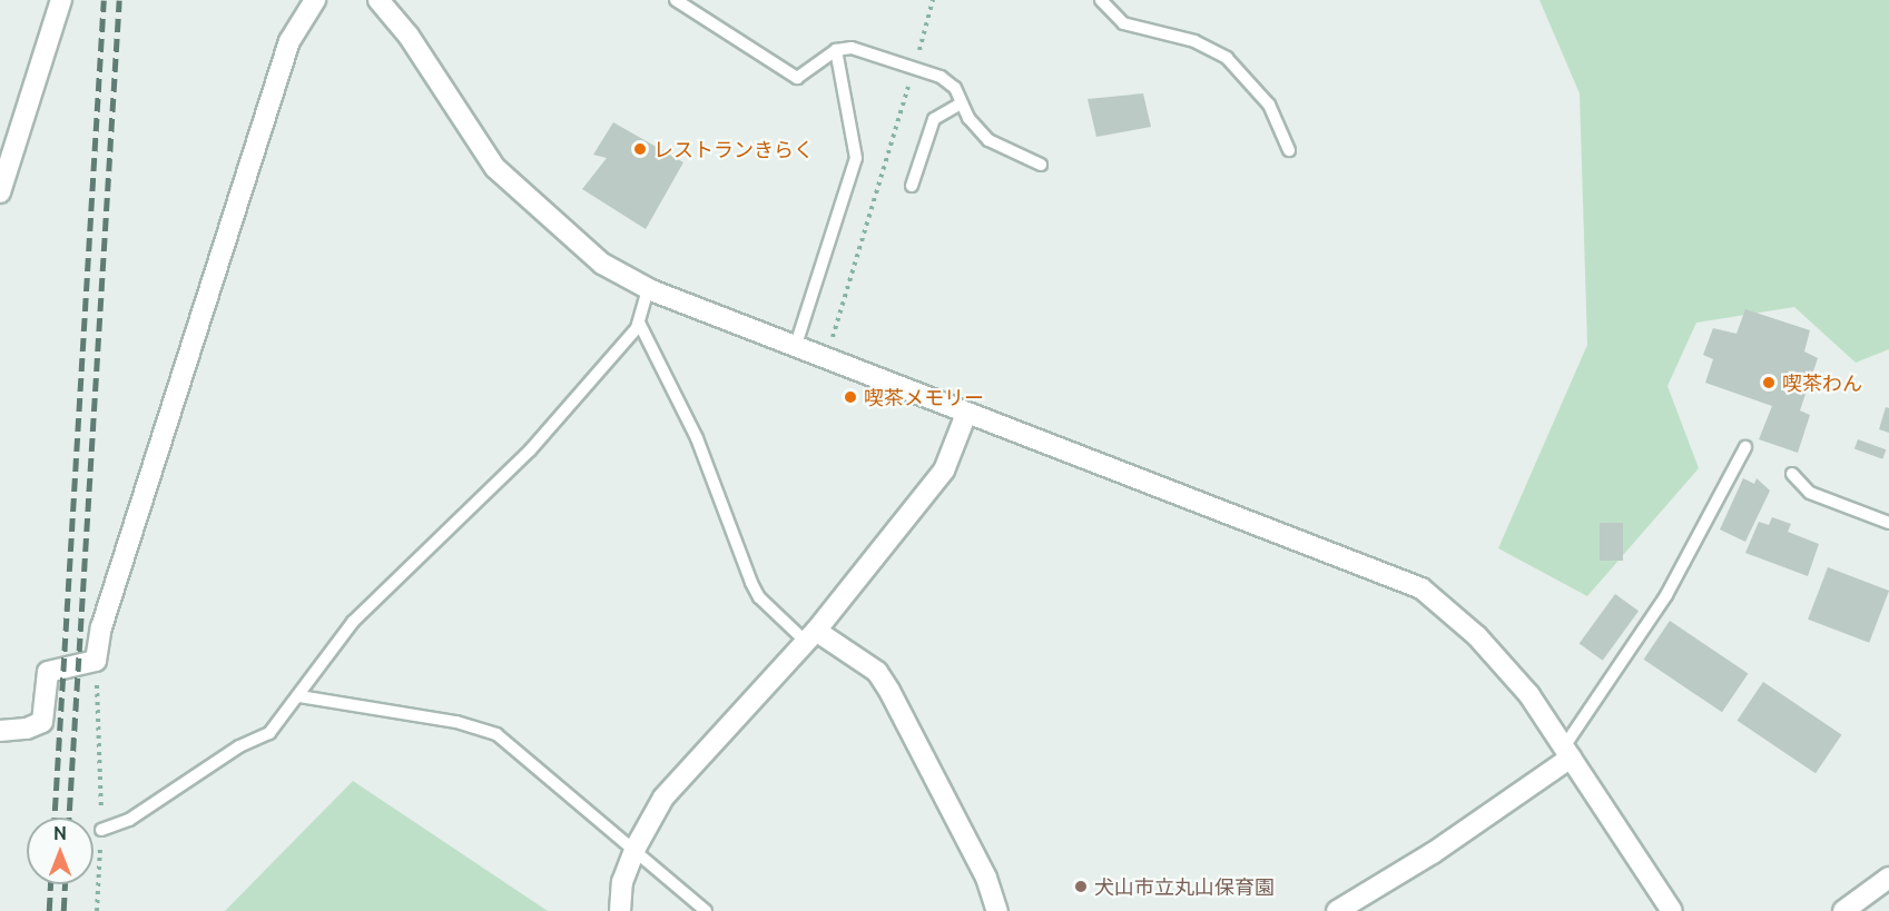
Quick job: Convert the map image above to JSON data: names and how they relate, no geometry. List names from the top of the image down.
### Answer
{
  "places": [
    "レストランきらく",
    "喫茶わん",
    "喫茶メモリー",
    "犬山市立丸山保育園"
  ],
  "north": "top"
}
